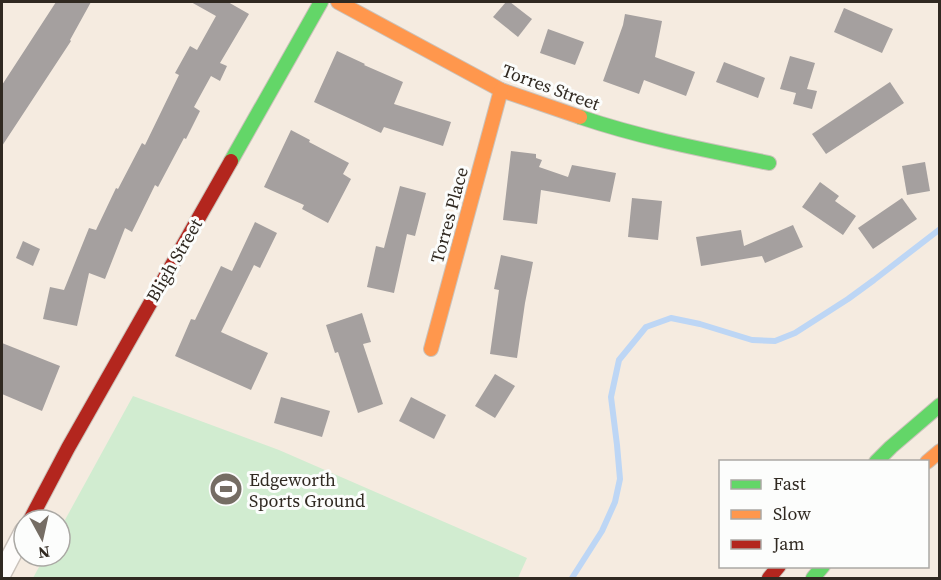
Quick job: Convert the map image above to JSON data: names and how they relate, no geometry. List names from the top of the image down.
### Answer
{
  "streets": {
    "main road": ["Torres Street", "Torres Place", "Bligh Street"]
  },
  "crossings": [
    ["Torres Street", "Torres Place"]
  ],
  "places": {
    "sports": ["Edgeworth Sports Ground"]
  },
  "legend": ["Fast", "Slow", "Jam"],
  "north": "bottom"
}
